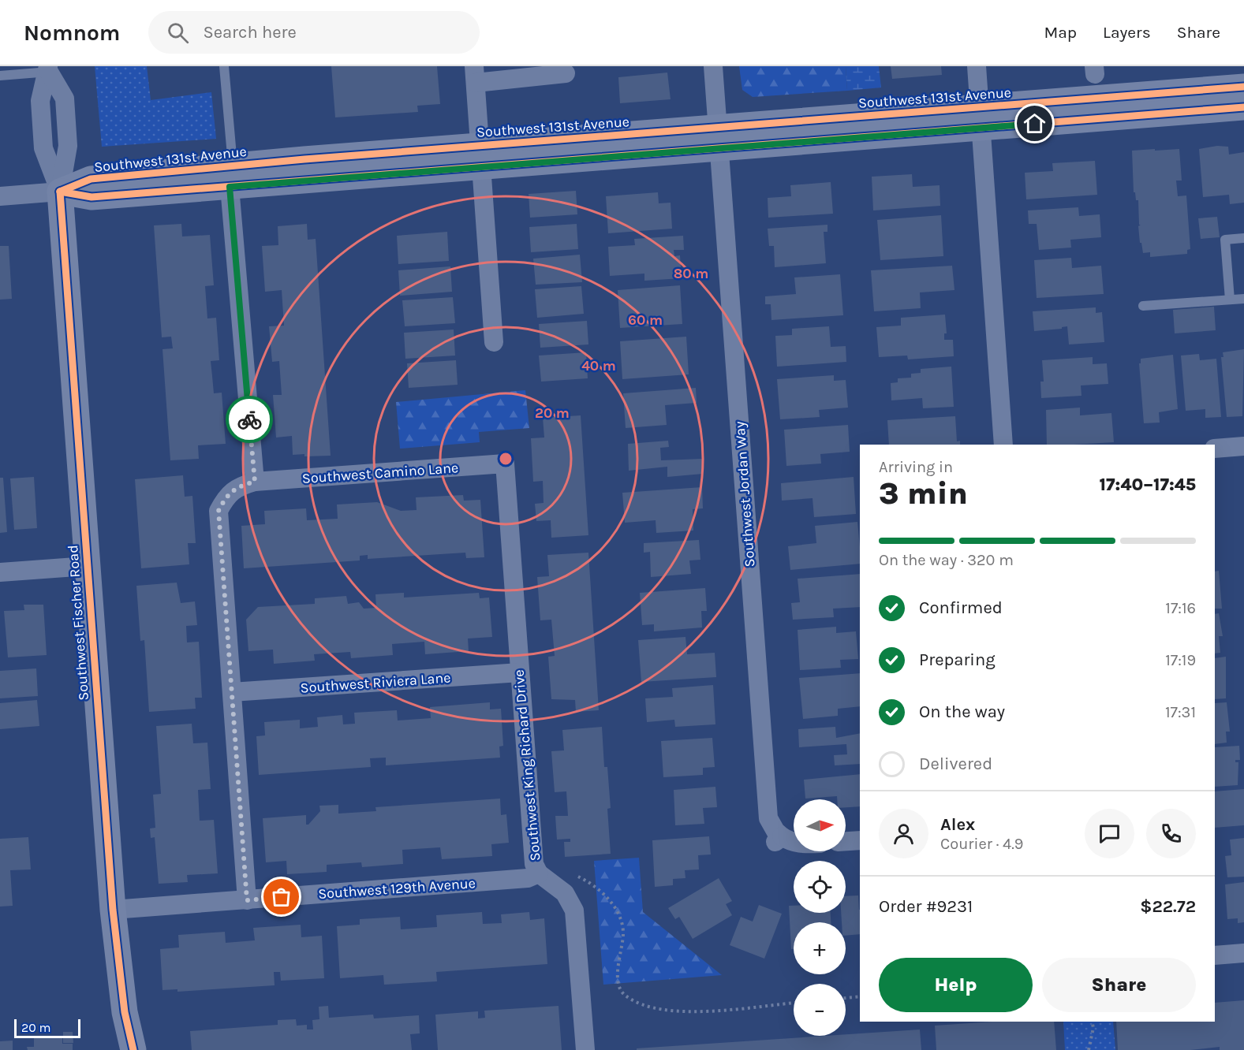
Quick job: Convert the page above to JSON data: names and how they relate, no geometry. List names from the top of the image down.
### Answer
{
  "streets": {
    "street": [
      "Southwest 131st Avenue",
      "Southwest Camino Lane",
      "Southwest Jordan Way",
      "Southwest Fischer Road",
      "Southwest Riviera Lane",
      "Southwest King Richard Drive",
      "Southwest 129th Avenue"
    ]
  },
  "crossings": [
    ["Southwest 131st Avenue", "Southwest Jordan Way"],
    ["Southwest 131st Avenue", "Southwest Fischer Road"],
    ["Southwest Camino Lane", "Southwest Riviera Lane"],
    ["Southwest Camino Lane", "Southwest King Richard Drive"],
    ["Southwest Camino Lane", "Southwest 129th Avenue"],
    ["Southwest Fischer Road", "Southwest 129th Avenue"],
    ["Southwest Riviera Lane", "Southwest King Richard Drive"],
    ["Southwest King Richard Drive", "Southwest 129th Avenue"]
  ],
  "scale_bar": "20 m",
  "north": "right",
  "page": {
    "header": "Nomnom",
    "search": "Search here",
    "nav": ["Map", "Layers", "Share"],
    "heading": ["3 min", "Arriving in", "17:40–17:45"],
    "panel": [
      "Alex",
      "Courier · 4.9",
      "Order #9231",
      "$22.72"
    ],
    "bar": "On the way · 320 m",
    "list": [
      ["Confirmed", "17:16"],
      ["Preparing", "17:19"],
      ["On the way", "17:31"],
      "Delivered"
    ],
    "map_buttons": ["+", "−"],
    "buttons": ["Help", "Share"],
    "scale": "20 m"
  },
  "rings": [
    "80 m",
    "60 m",
    "40 m",
    "20 m"
  ]
}
